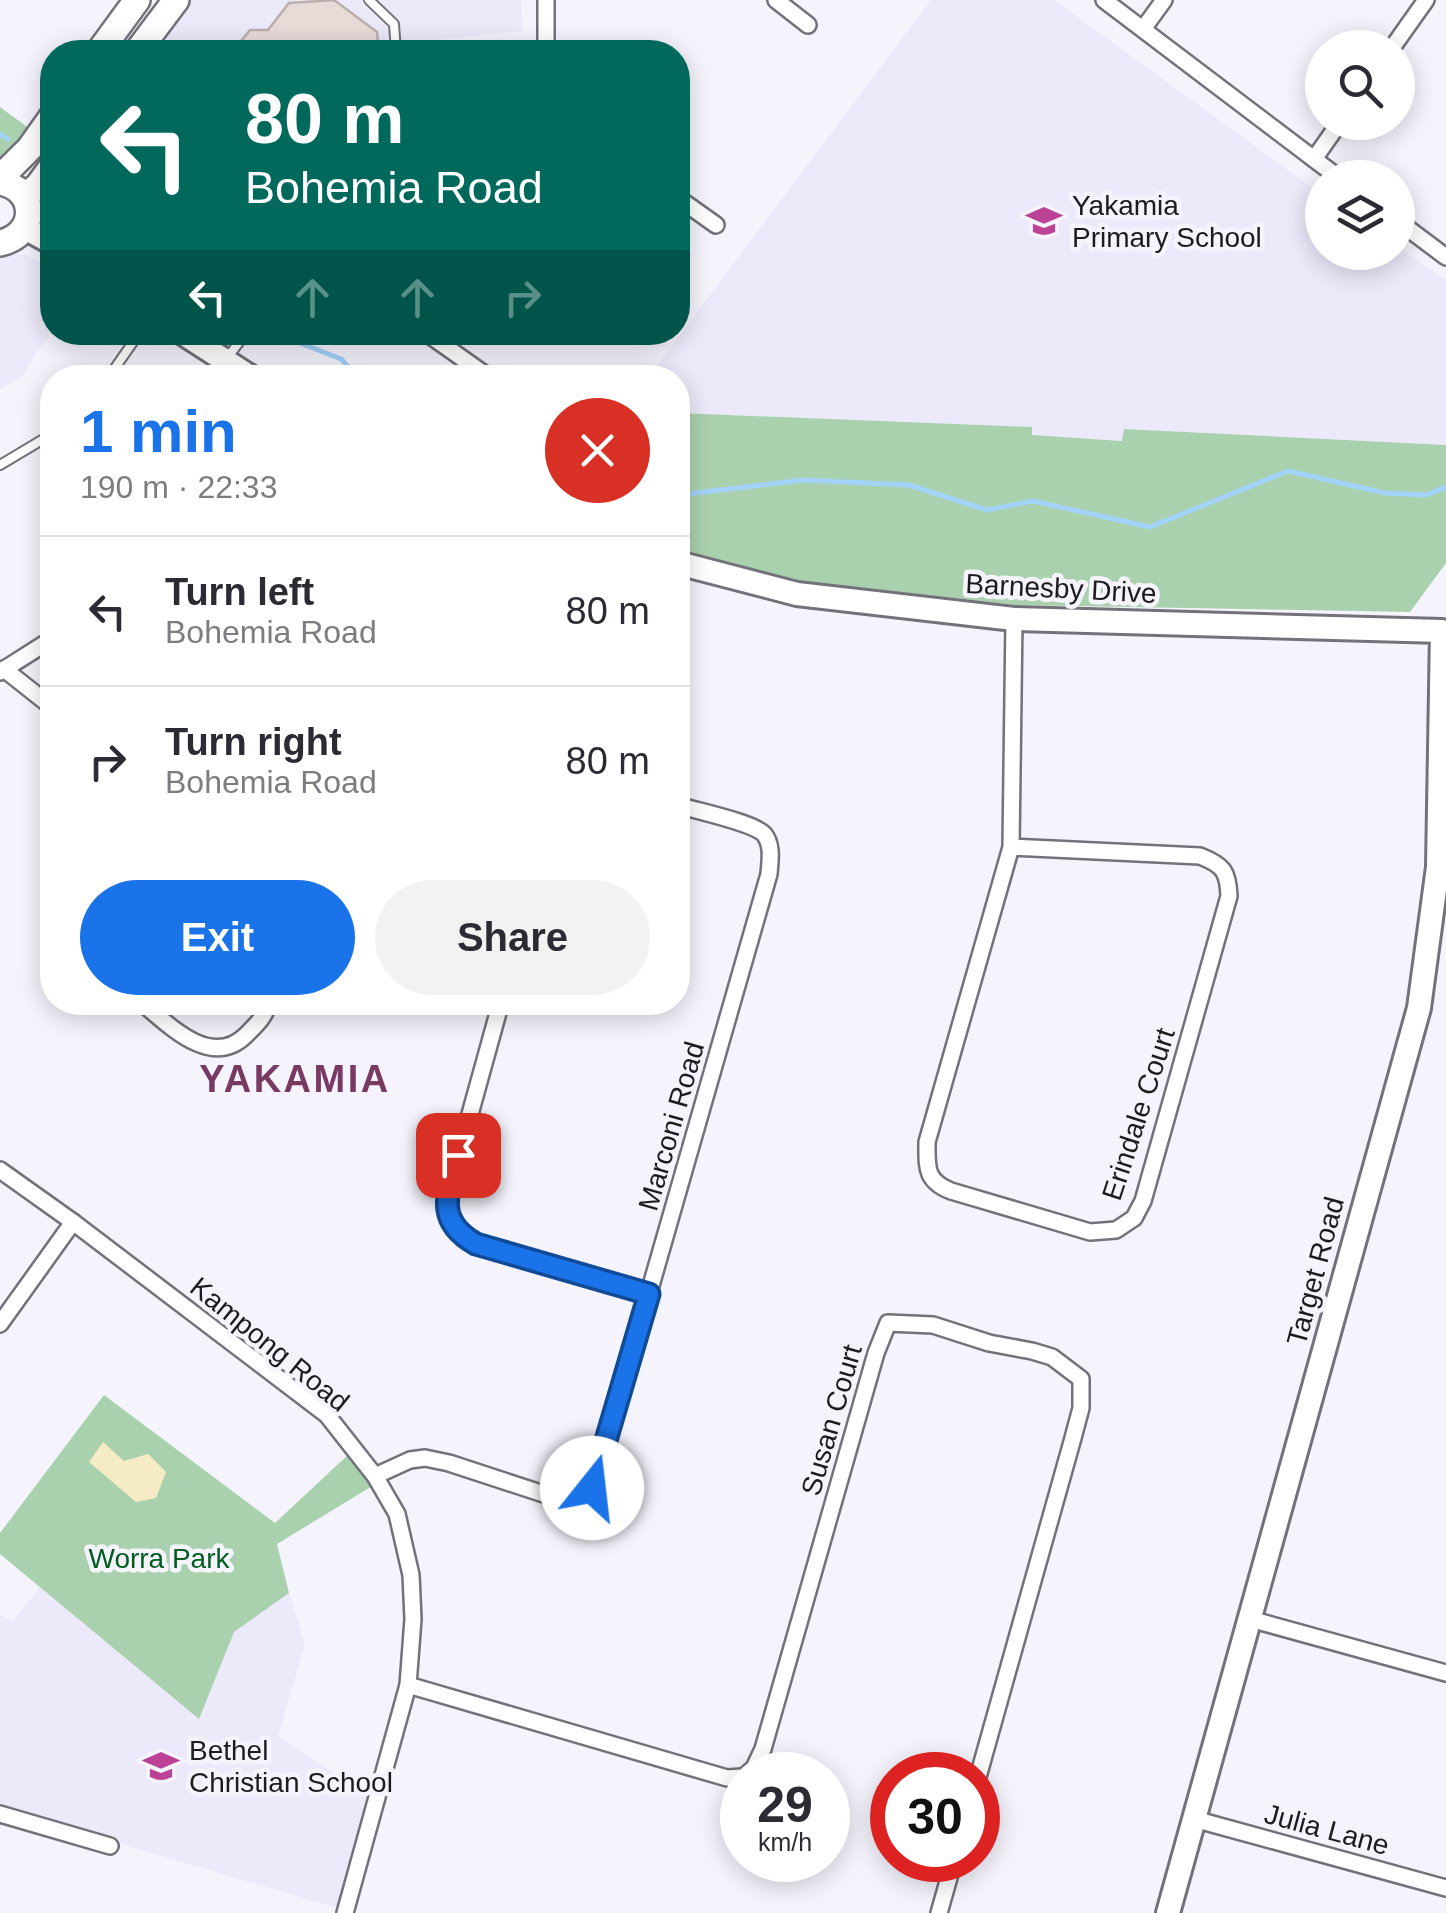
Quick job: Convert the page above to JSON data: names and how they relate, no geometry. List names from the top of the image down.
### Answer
{
  "streets": {
    "street": [
      "Barnesby Drive",
      "Erindale Court",
      "Marconi Road",
      "Target Road",
      "Kampong Road",
      "Susan Court",
      "Julia Lane"
    ]
  },
  "crossings": [
    ["Barnesby Drive", "Erindale Court"],
    ["Barnesby Drive", "Target Road"],
    ["Marconi Road", "Kampong Road"],
    ["Target Road", "Julia Lane"],
    ["Kampong Road", "Susan Court"]
  ],
  "districts": ["YAKAMIA"],
  "parks": ["Worra Park"],
  "places": {
    "school or university": ["Yakamia Primary School", "Bethel Christian School"]
  },
  "page": {
    "turn": ["80 m", "Bohemia Road"],
    "heading": ["1 min", "190 m · 22:33"],
    "list": [
      {
        "name": "Turn left",
        "note": "Bohemia Road",
        "value": "80 m"
      },
      {
        "name": "Turn right",
        "note": "Bohemia Road",
        "value": "80 m"
      }
    ],
    "buttons": ["Exit", "Share"],
    "speed": "29 km/h",
    "limit": "30"
  }
}
